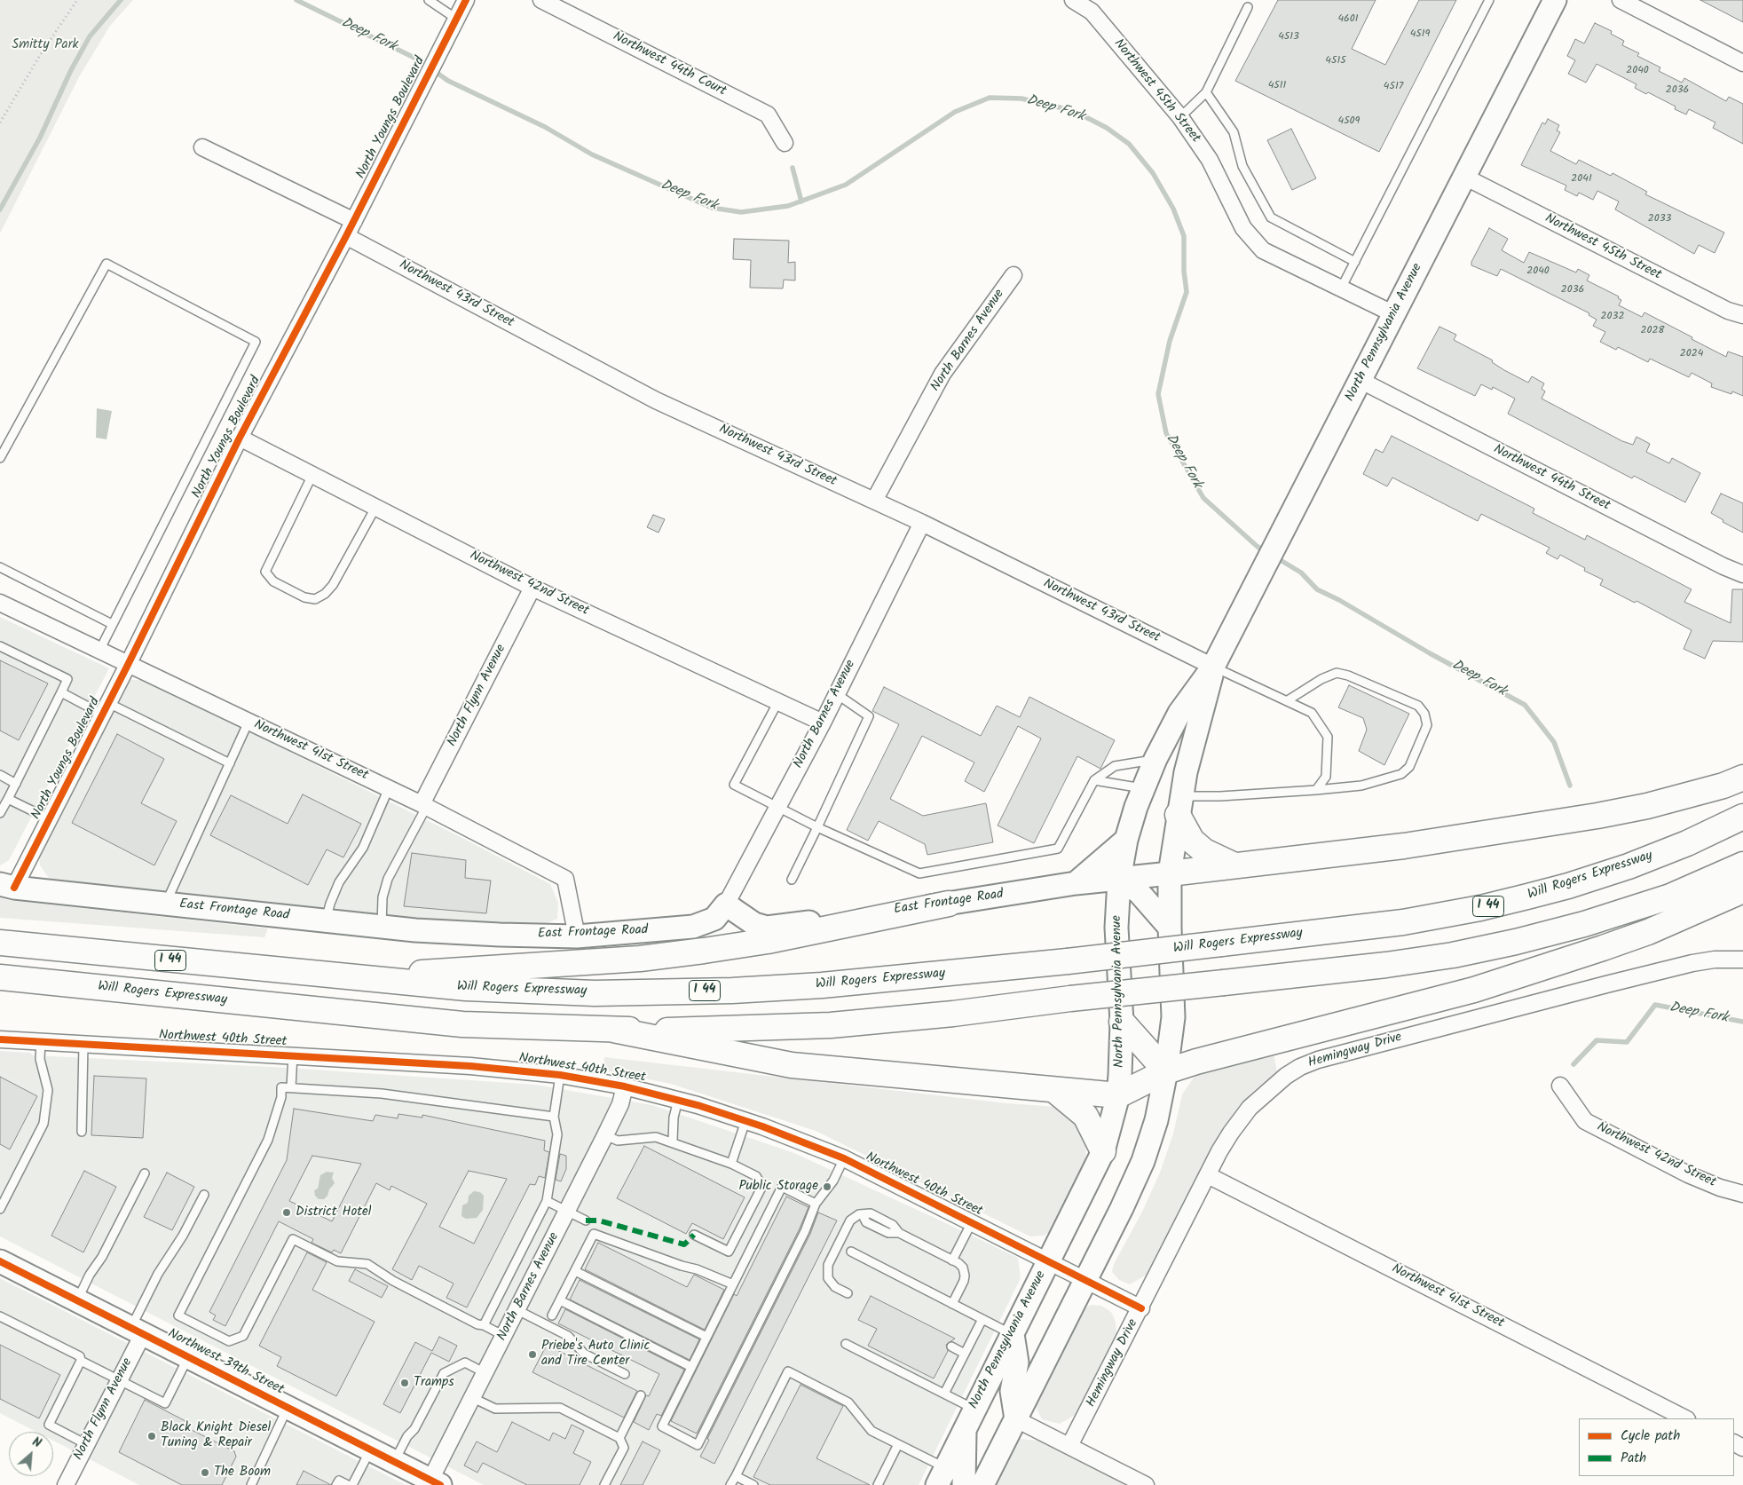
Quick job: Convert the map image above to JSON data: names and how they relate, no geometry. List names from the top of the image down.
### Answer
{
  "streets": {
    "highway": ["Will Rogers Expressway", "I 44"],
    "main road": ["North Pennsylvania Avenue", "East Frontage Road", "Northwest 39th Street"],
    "street": [
      "Northwest 44th Court",
      "Northwest 45th Street",
      "North Youngs Boulevard",
      "Northwest 43rd Street",
      "North Barnes Avenue",
      "Northwest 44th Street",
      "Northwest 42nd Street",
      "North Flynn Avenue",
      "Northwest 41st Street",
      "Northwest 40th Street",
      "Hemingway Drive"
    ]
  },
  "crossings": [
    ["Northwest 45th Street", "North Pennsylvania Avenue"],
    ["North Youngs Boulevard", "Northwest 43rd Street"],
    ["North Youngs Boulevard", "Northwest 42nd Street"],
    ["North Youngs Boulevard", "Northwest 41st Street"],
    ["North Youngs Boulevard", "East Frontage Road"],
    ["Northwest 43rd Street", "North Pennsylvania Avenue"],
    ["Northwest 43rd Street", "North Barnes Avenue"],
    ["North Pennsylvania Avenue", "Northwest 44th Street"],
    ["North Pennsylvania Avenue", "East Frontage Road"],
    ["North Pennsylvania Avenue", "Northwest 40th Street"],
    ["North Barnes Avenue", "Northwest 42nd Street"],
    ["North Barnes Avenue", "East Frontage Road"],
    ["North Barnes Avenue", "Northwest 40th Street"],
    ["North Barnes Avenue", "Northwest 39th Street"],
    ["Northwest 42nd Street", "North Flynn Avenue"],
    ["North Flynn Avenue", "Northwest 41st Street"],
    ["North Flynn Avenue", "Northwest 39th Street"],
    ["Northwest 41st Street", "East Frontage Road"],
    ["Northwest 41st Street", "Hemingway Drive"],
    ["Northwest 40th Street", "Hemingway Drive"]
  ],
  "water": ["Deep Fork"],
  "parks": ["Smitty Park"],
  "places": [
    "Public Storage",
    "District Hotel",
    "Priebe's Auto Clinic and Tire Center",
    "Tramps",
    "Black Knight Diesel Tuning & Repair",
    "The Boom"
  ],
  "house_numbers": [
    "4601",
    "4519",
    "4513",
    "4515",
    "2040",
    "4511",
    "4517",
    "2036",
    "4509",
    "2041",
    "2033",
    "2040",
    "2036",
    "2032",
    "2028",
    "2024"
  ],
  "legend": ["Cycle path", "Path"],
  "north": "top right"
}
